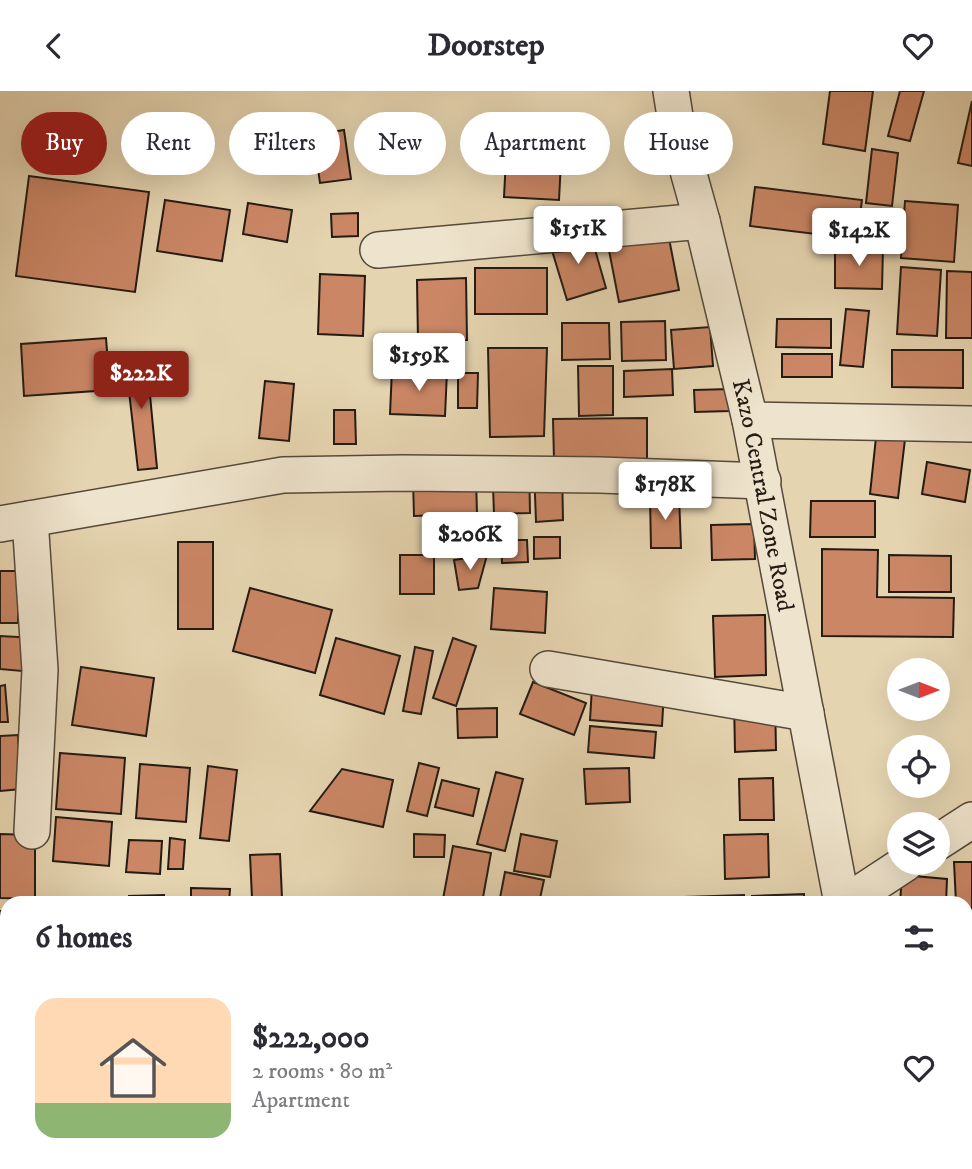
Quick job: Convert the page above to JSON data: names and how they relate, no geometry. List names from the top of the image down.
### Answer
{
  "streets": {
    "street": ["Kazo Central Zone Road"]
  },
  "north": "right",
  "page": {
    "header": "Doorstep",
    "chip": [
      "Buy",
      "Rent",
      "Filters",
      "New",
      "Apartment",
      "House"
    ],
    "price": [
      "$151K",
      "$142K",
      "$159K",
      "$222K",
      "$178K",
      "$206K"
    ],
    "heading": "6 homes",
    "list": [
      {
        "name": "$222,000",
        "note": "2 rooms · 80 m² · Apartment"
      }
    ]
  }
}
